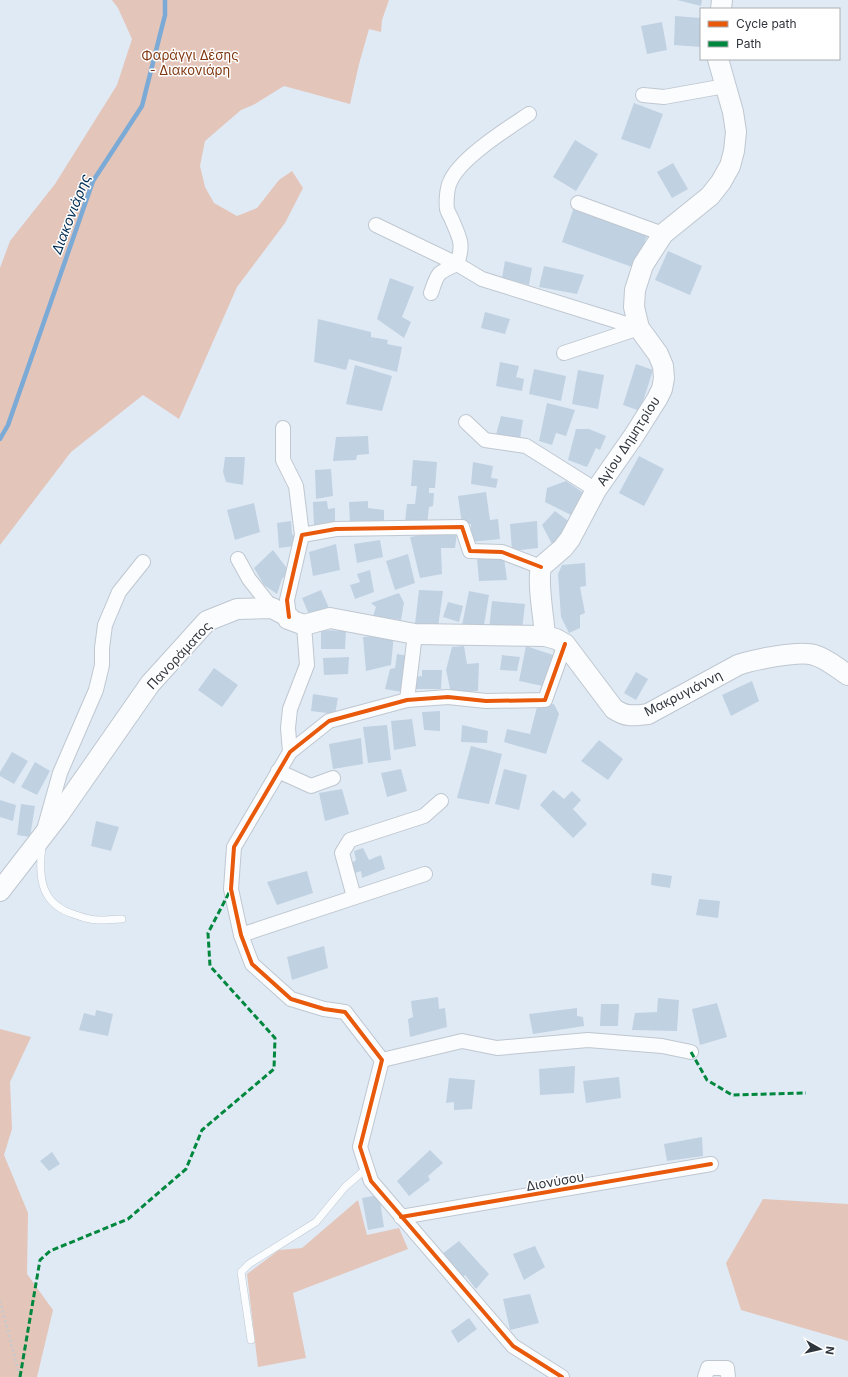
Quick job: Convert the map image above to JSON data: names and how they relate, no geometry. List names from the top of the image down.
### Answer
{
  "streets": {
    "main road": ["Αγίου Δημητρίου", "Πανοράματος", "Μακρυγιάννη"],
    "street": ["Διονύσου"]
  },
  "crossings": [
    ["Πανοράματος", "Μακρυγιάννη"]
  ],
  "water": ["Διακονιάρης"],
  "parks": ["Φαράγγι Δέσης - Διακονιάρη"],
  "legend": ["Cycle path", "Path"],
  "north": "right"
}
